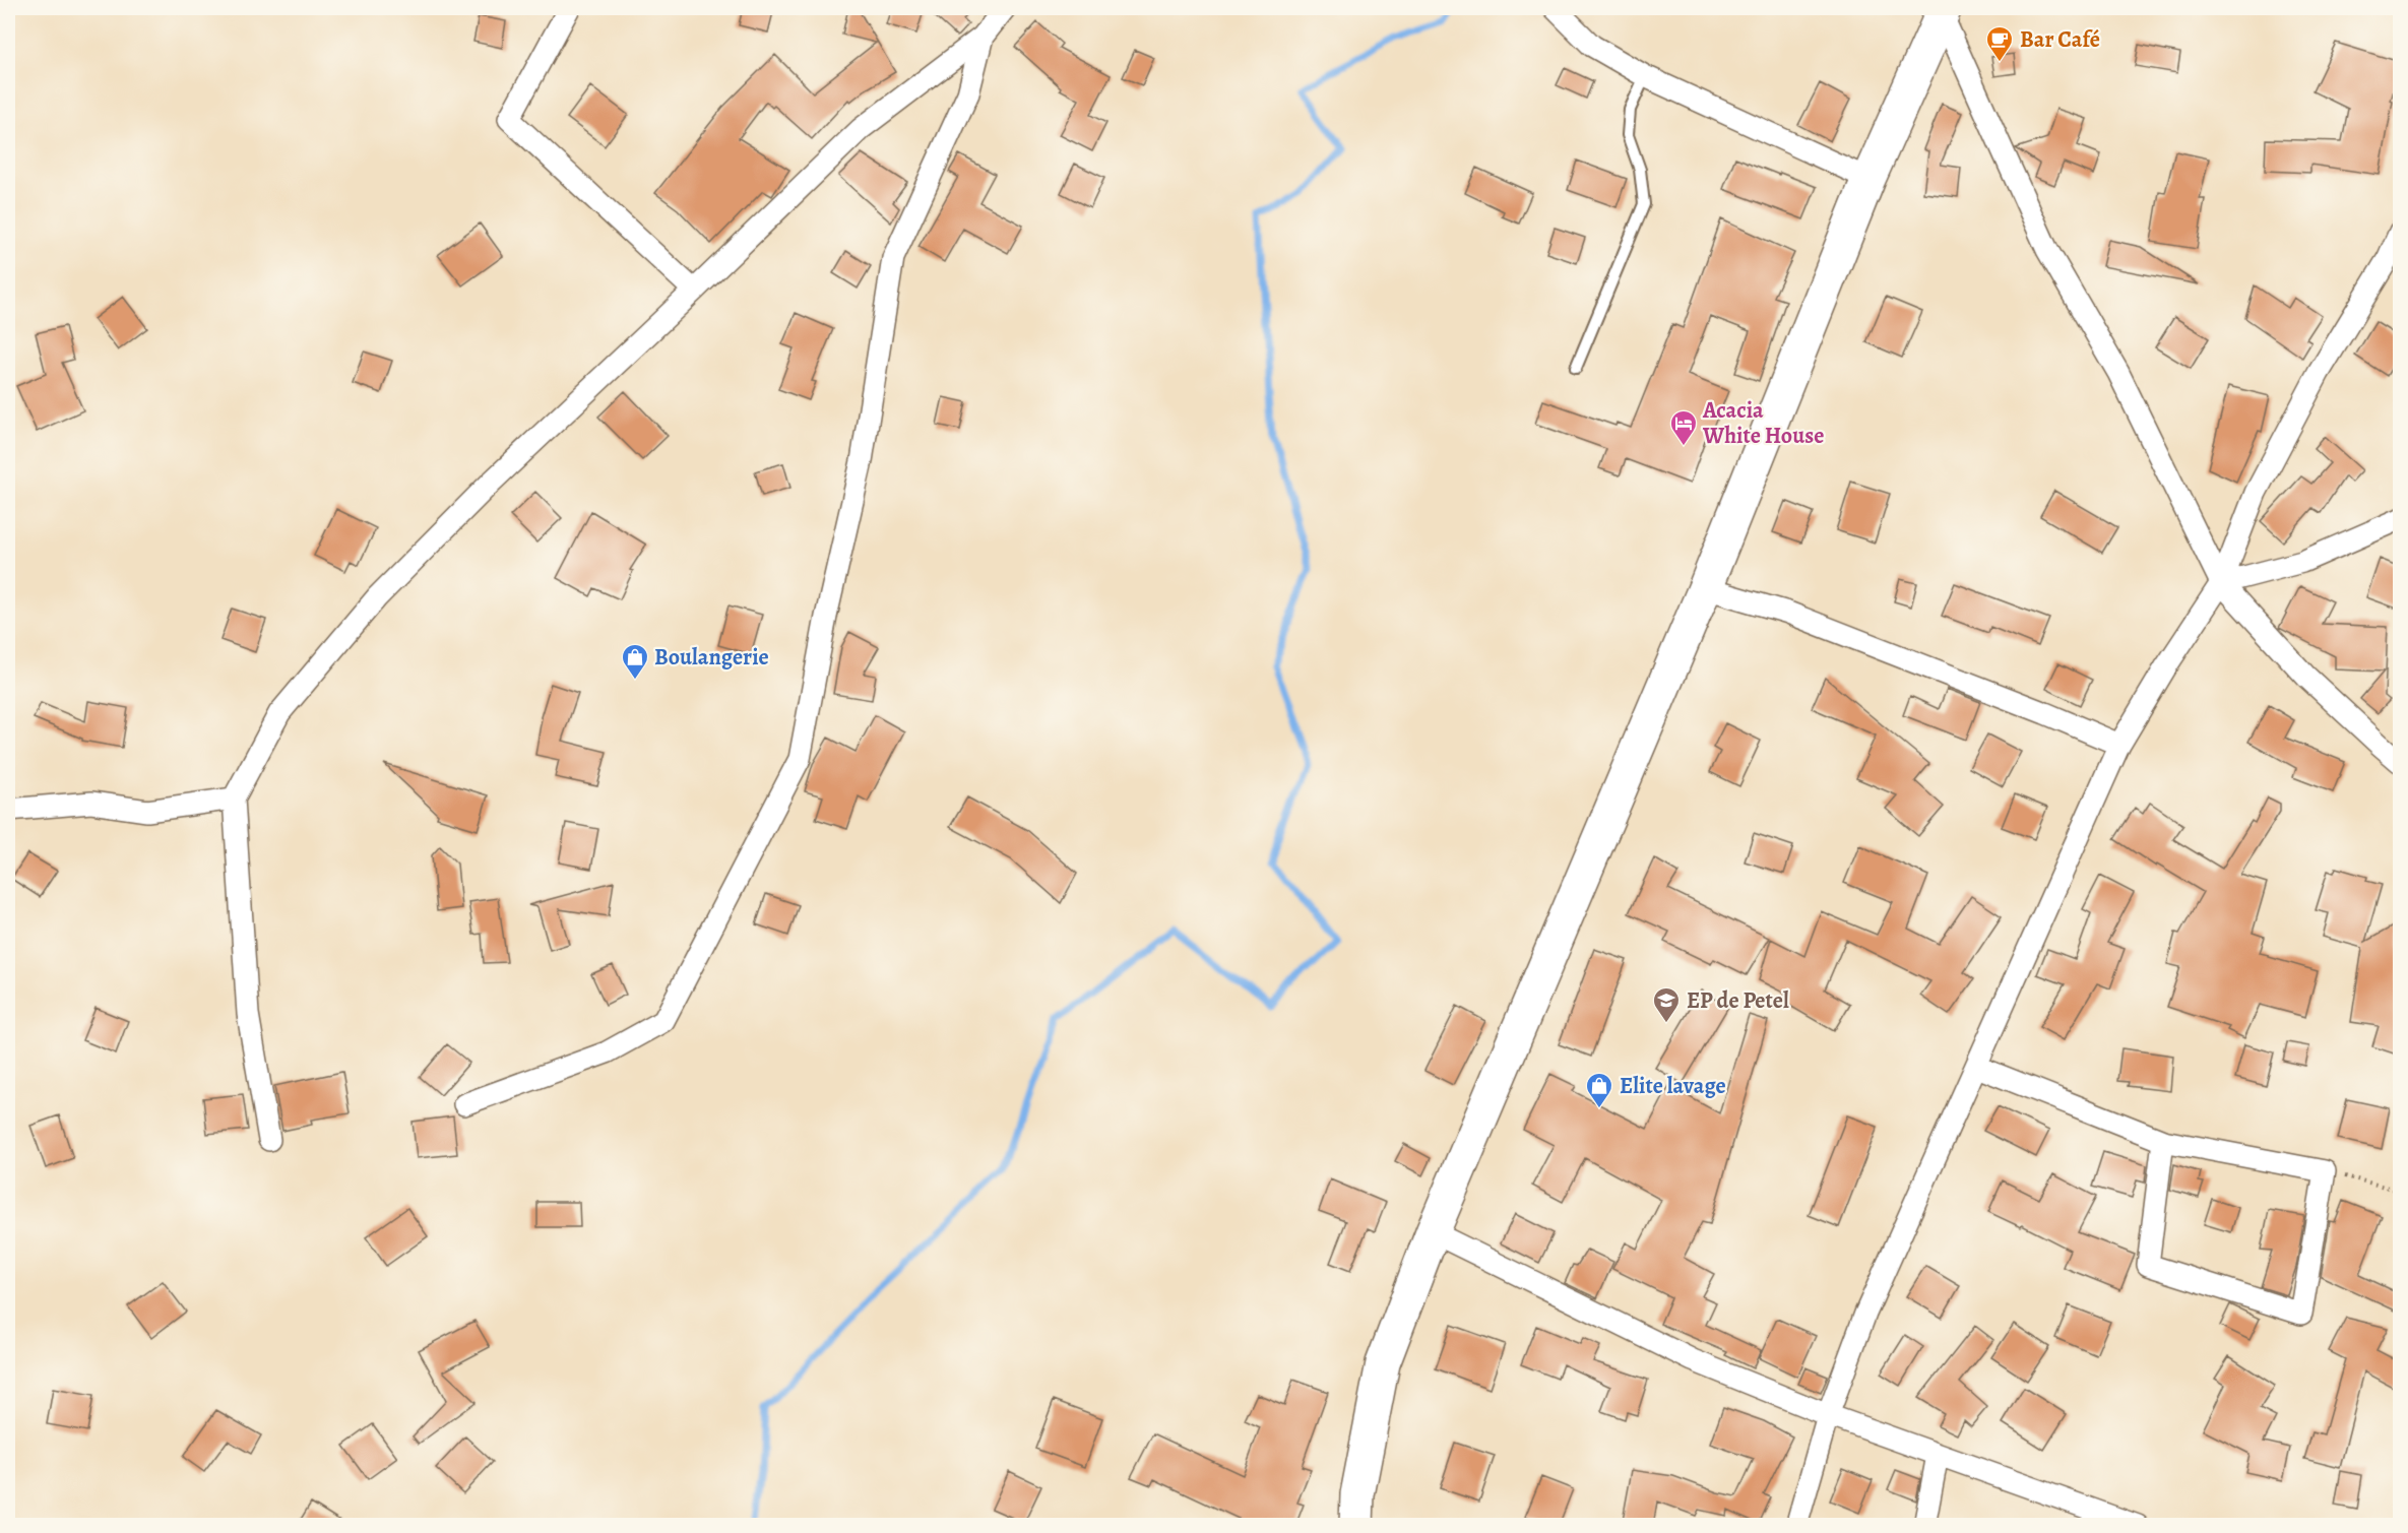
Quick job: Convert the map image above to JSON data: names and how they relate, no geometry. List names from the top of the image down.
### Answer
{
  "places": {
    "cafe": ["Bar Café"],
    "hotel": ["Acacia White House"],
    "shop": ["Boulangerie", "Elite lavage"],
    "school or university": ["EP de Petel"]
  }
}
